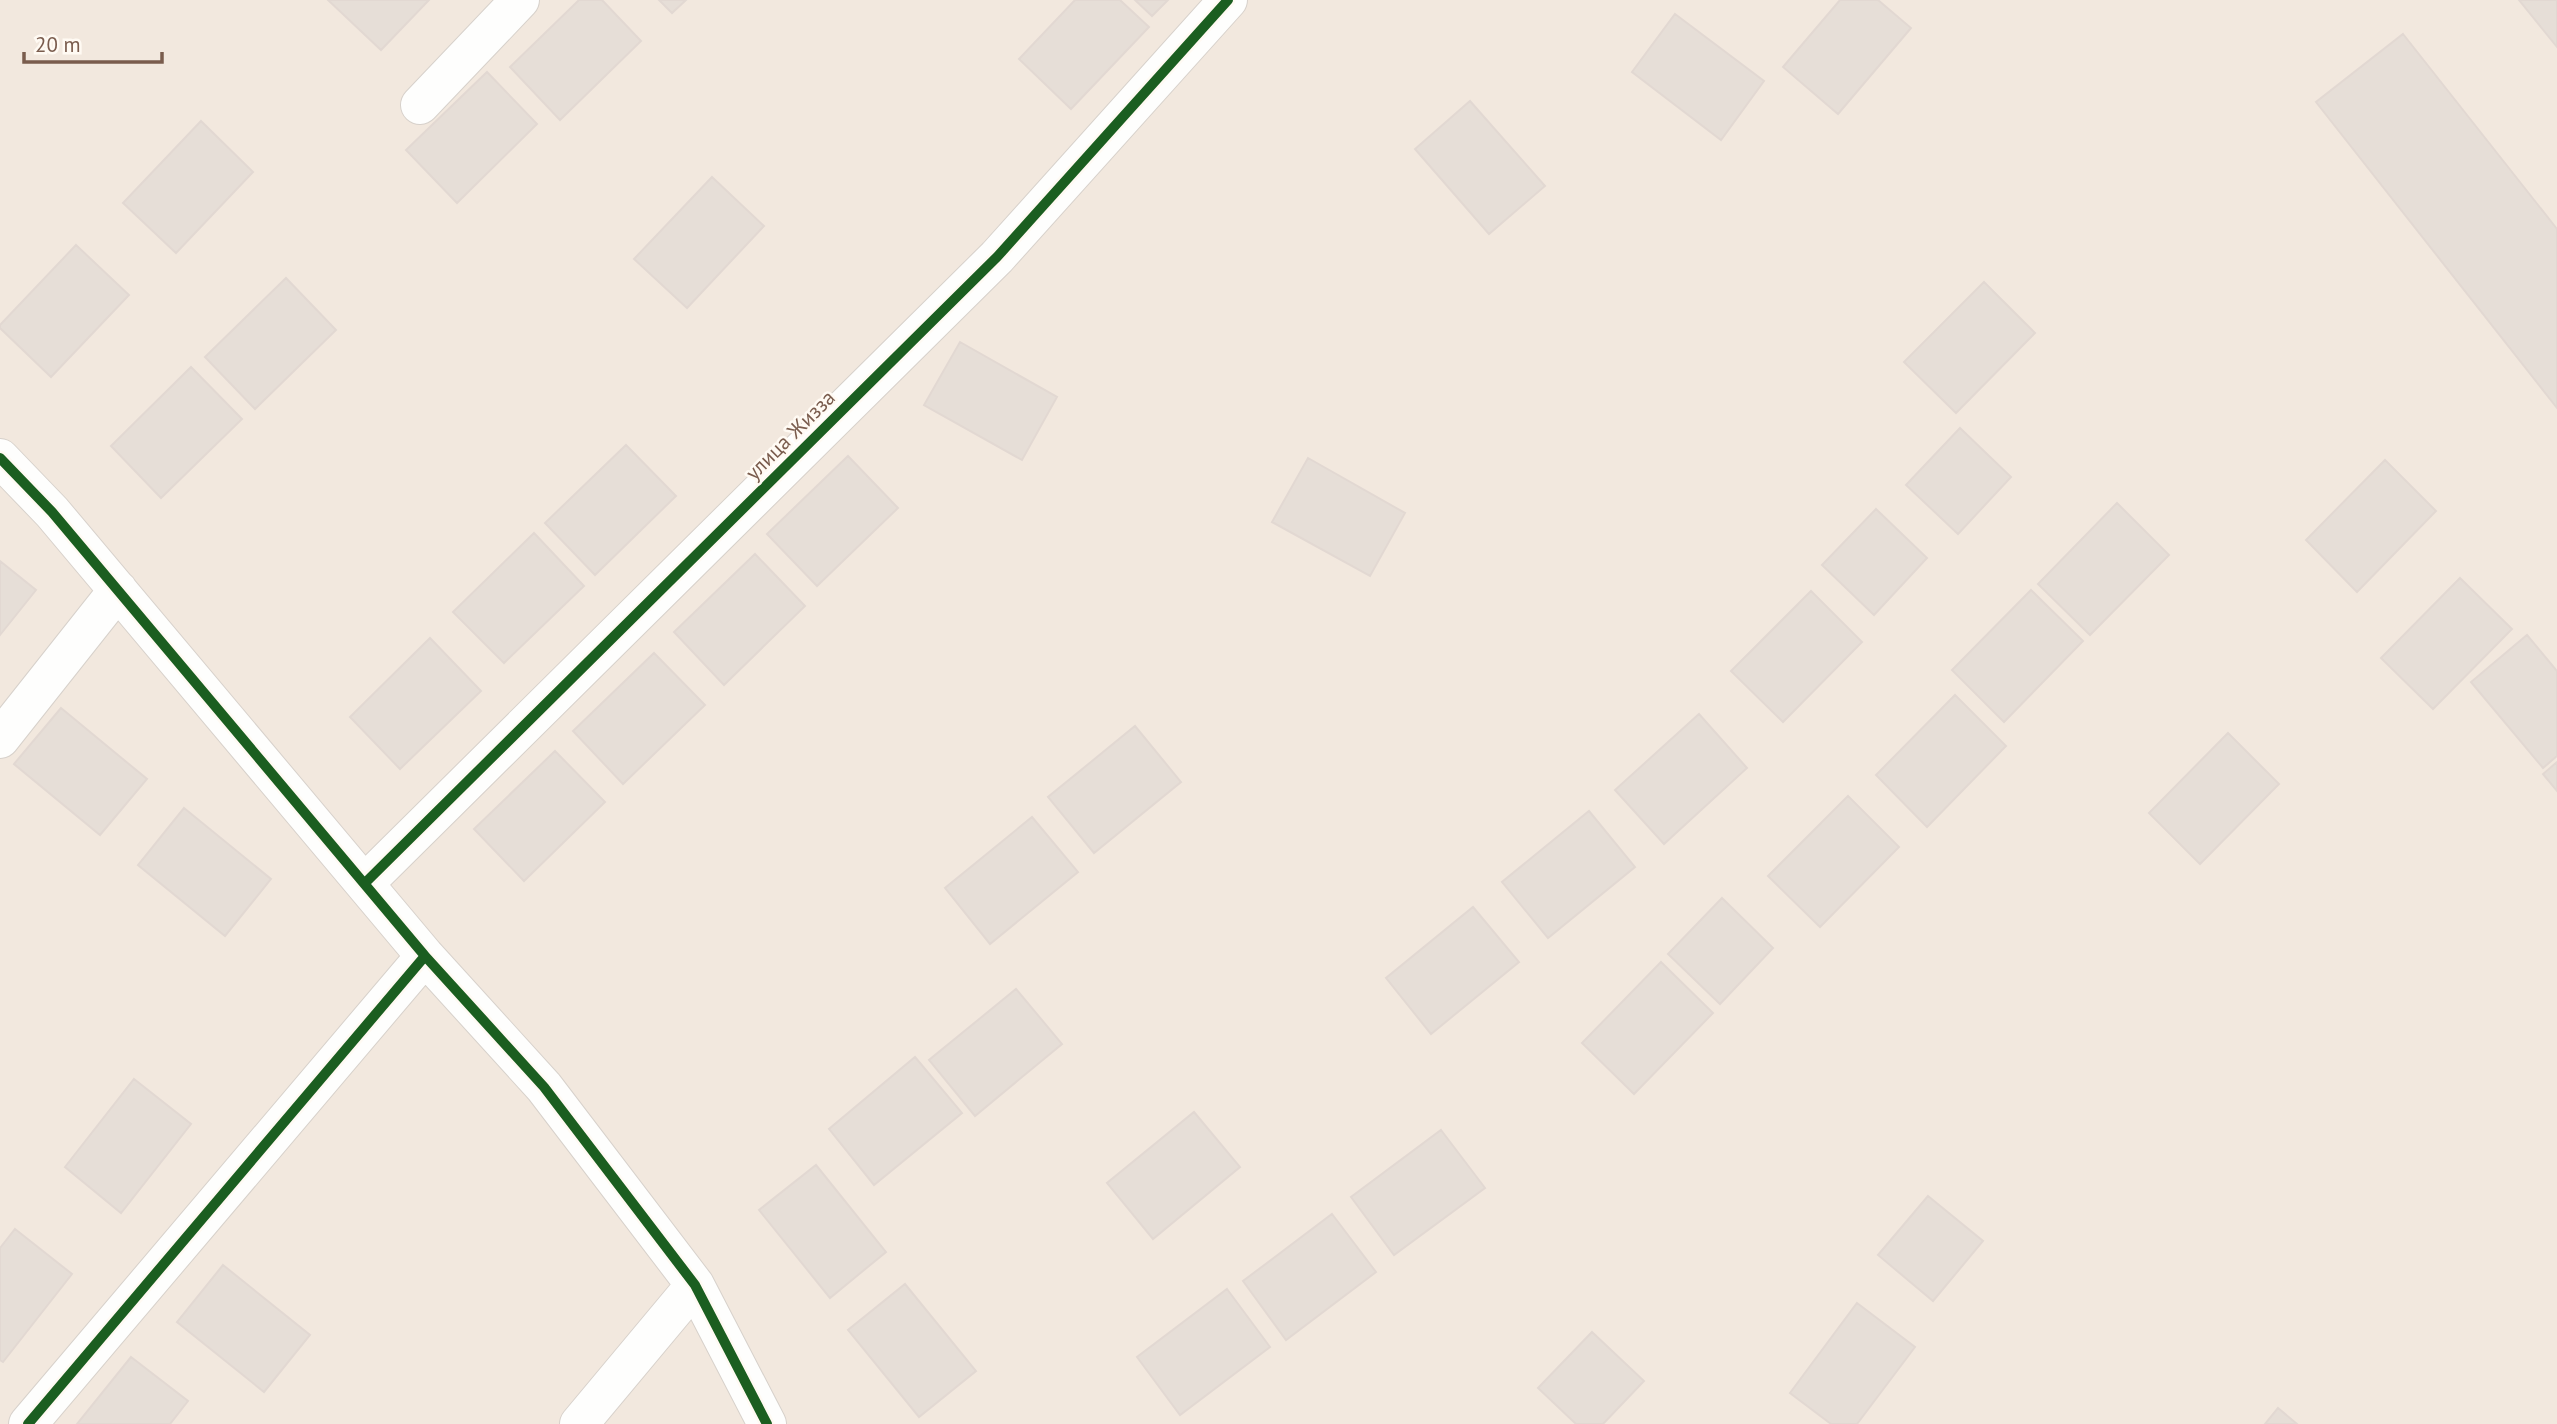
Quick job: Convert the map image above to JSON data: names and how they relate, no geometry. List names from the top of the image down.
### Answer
{
  "streets": {
    "street": ["улица Жизза"]
  },
  "scale_bar": "20 m"
}
